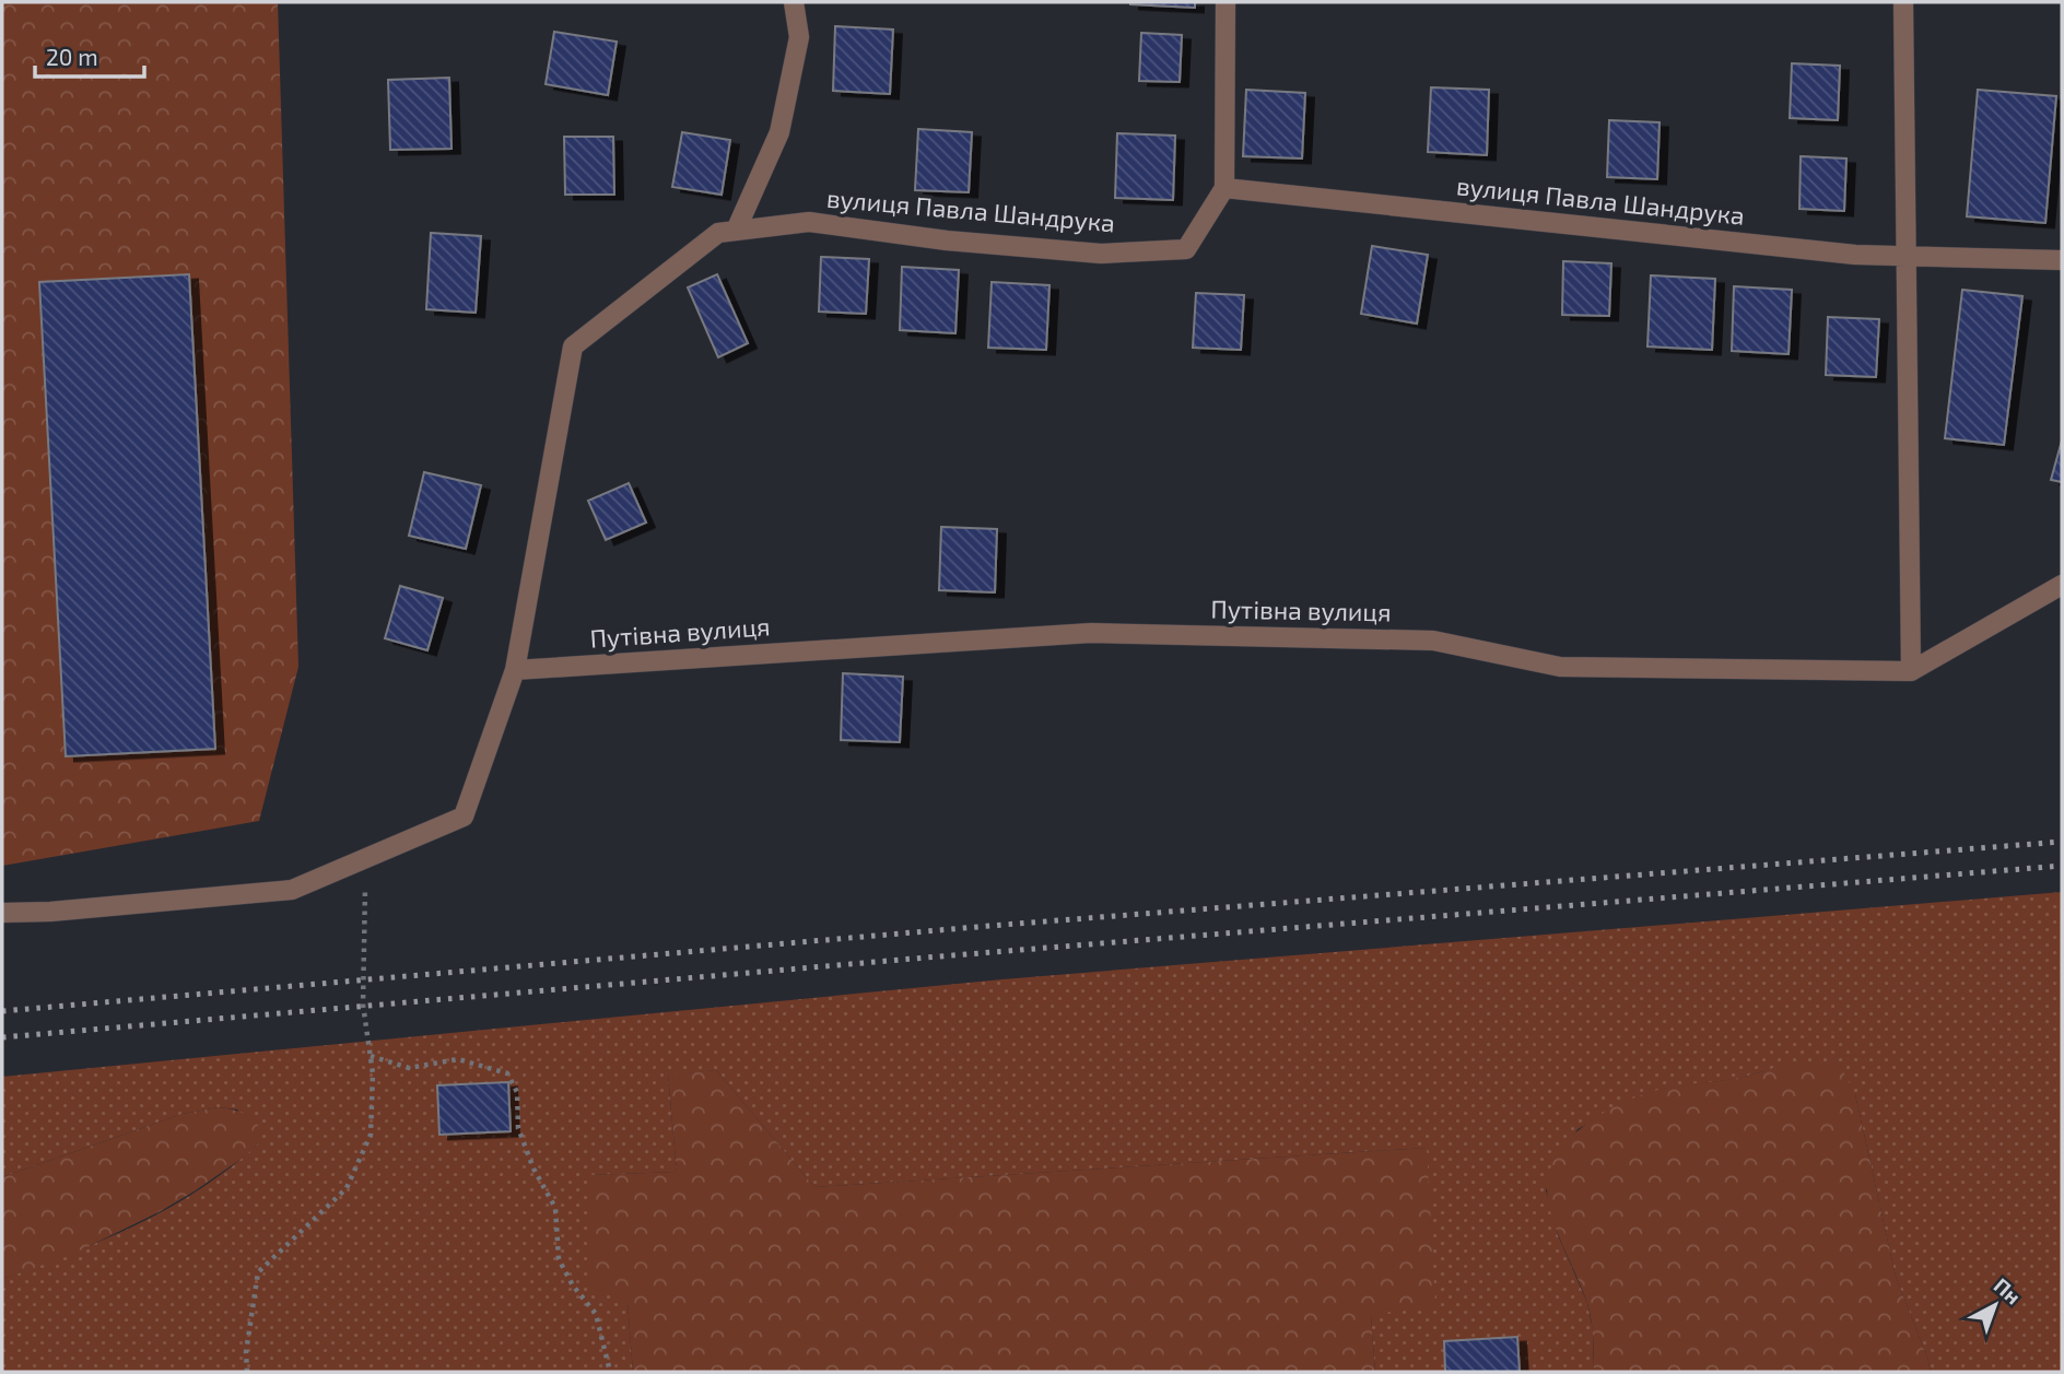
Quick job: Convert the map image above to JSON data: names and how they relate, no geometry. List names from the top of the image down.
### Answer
{
  "streets": {
    "street": ["вулиця Павла Шандрука", "Путівна вулиця"]
  },
  "crossings": [
    ["вулиця Павла Шандрука", "Путівна вулиця"]
  ],
  "scale_bar": "20 m",
  "north": "top right"
}
